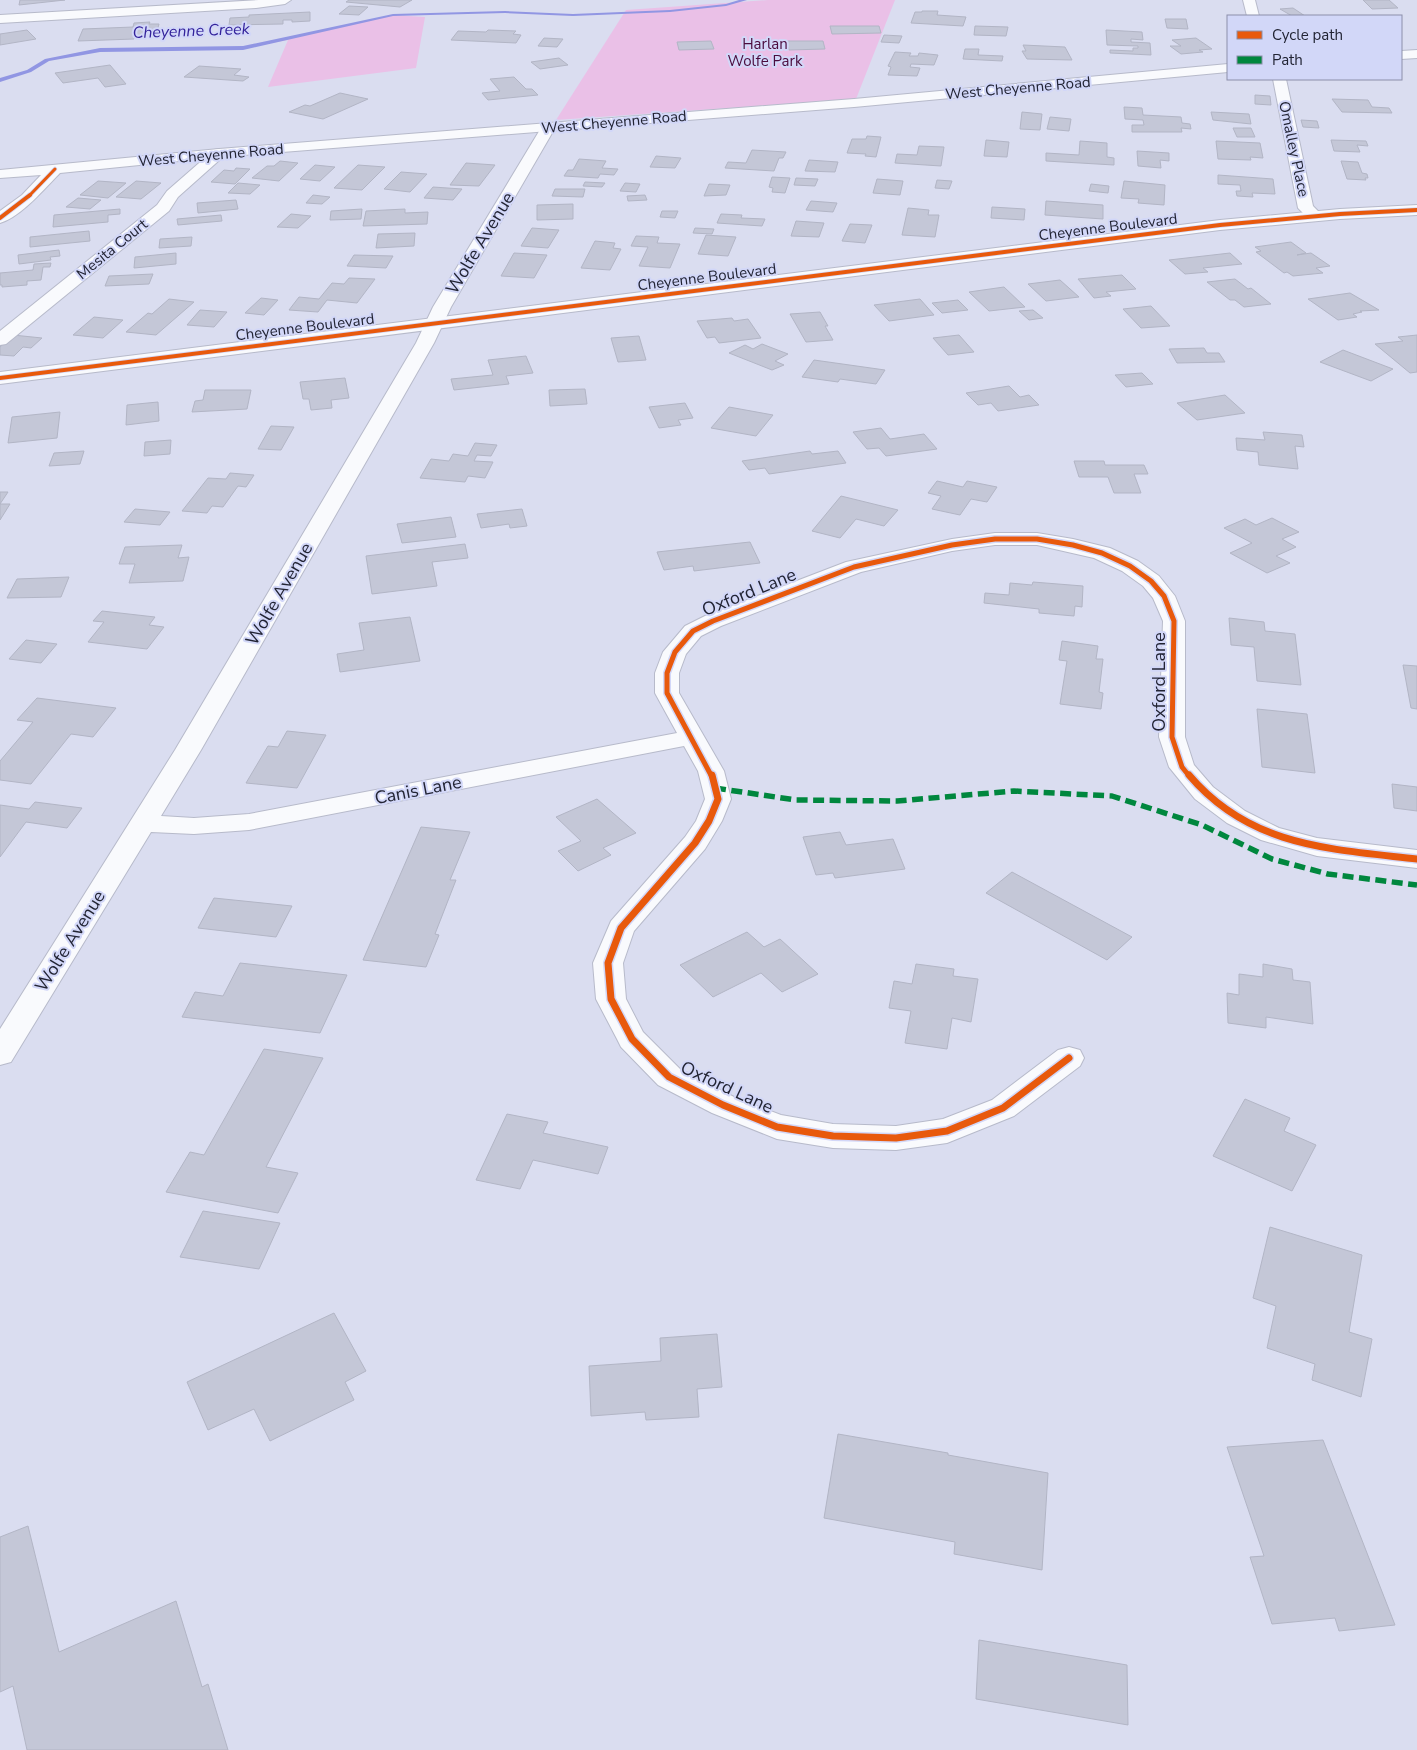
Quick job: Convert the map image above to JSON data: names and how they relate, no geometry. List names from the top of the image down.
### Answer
{
  "streets": {
    "street": [
      "West Cheyenne Road",
      "Omalley Place",
      "Cheyenne Boulevard",
      "Wolfe Avenue",
      "Mesita Court",
      "Oxford Lane",
      "Canis Lane"
    ]
  },
  "crossings": [
    ["West Cheyenne Road", "Wolfe Avenue"],
    ["West Cheyenne Road", "Mesita Court"],
    ["Omalley Place", "Cheyenne Boulevard"],
    ["Cheyenne Boulevard", "Wolfe Avenue"],
    ["Wolfe Avenue", "Canis Lane"],
    ["Oxford Lane", "Canis Lane"]
  ],
  "water": ["Cheyenne Creek"],
  "parks": ["Harlan Wolfe Park"],
  "legend": ["Cycle path", "Path"]
}
